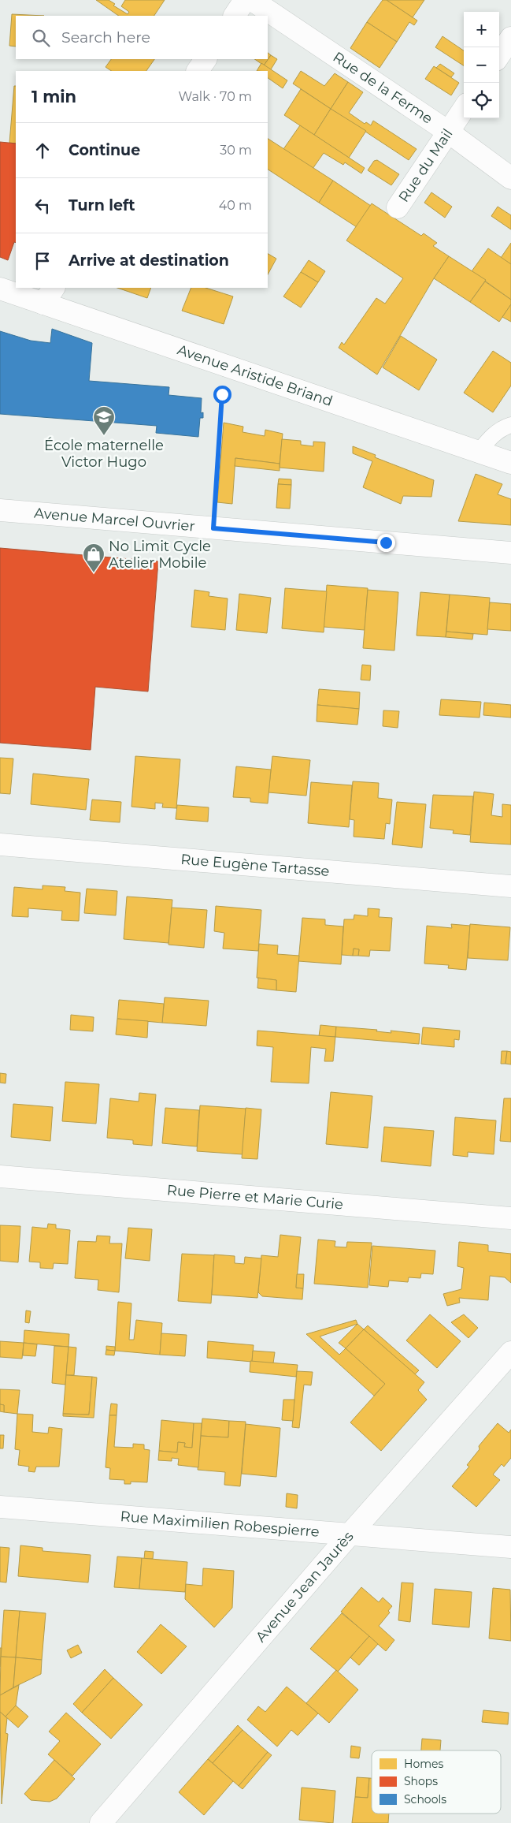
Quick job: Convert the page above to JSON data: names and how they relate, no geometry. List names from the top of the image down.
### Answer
{
  "streets": {
    "street": [
      "Rue de la Ferme",
      "Rue du Mail",
      "Avenue Aristide Briand",
      "Avenue Marcel Ouvrier",
      "Rue Eugène Tartasse",
      "Rue Pierre et Marie Curie",
      "Rue Maximilien Robespierre",
      "Avenue Jean Jaurès"
    ]
  },
  "crossings": [
    ["Rue de la Ferme", "Rue du Mail"],
    ["Rue Maximilien Robespierre", "Avenue Jean Jaurès"]
  ],
  "places": {
    "school or university": ["École maternelle Victor Hugo"],
    "shop": ["No Limit Cycle Atelier Mobile"]
  },
  "legend": ["Homes", "Shops", "Schools"],
  "page": {
    "map_buttons": ["+", "−"],
    "search": "Search here",
    "heading": ["1 min", "Walk · 70 m"],
    "list": [
      ["Continue", "30 m"],
      ["Turn left", "40 m"],
      "Arrive at destination"
    ]
  }
}
